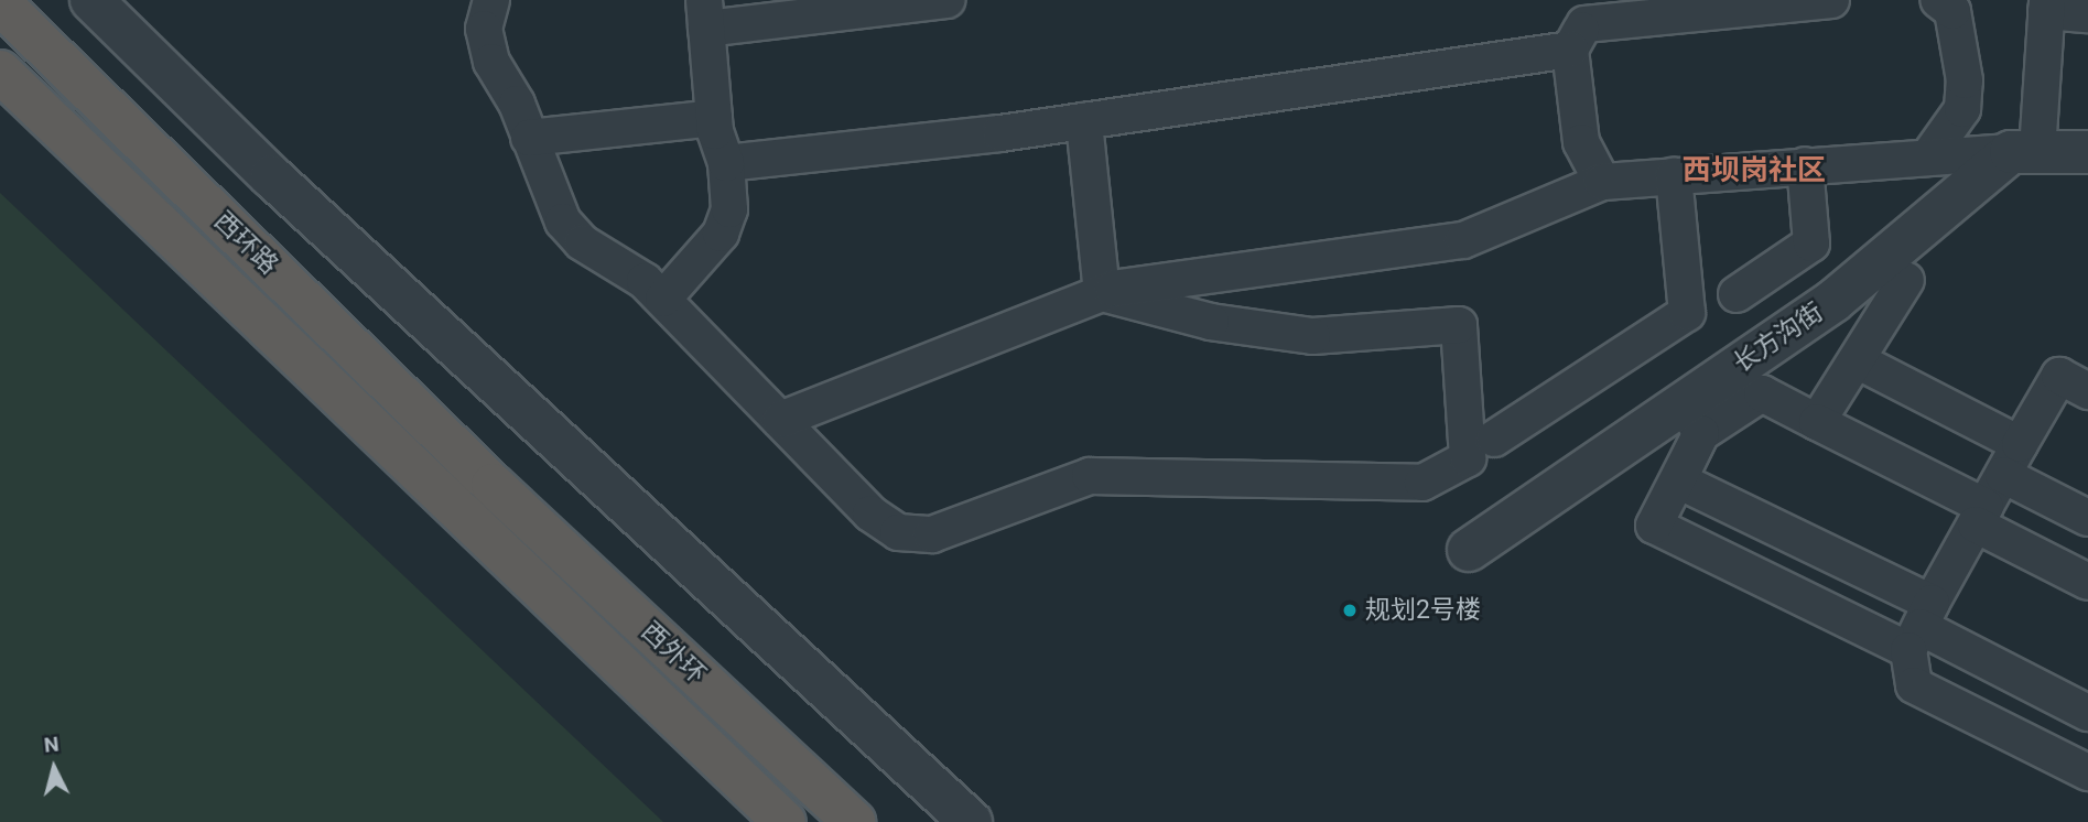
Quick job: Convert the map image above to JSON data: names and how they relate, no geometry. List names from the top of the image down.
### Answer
{
  "streets": {
    "highway": ["西环路", "西外环"],
    "street": ["长方沟街"]
  },
  "crossings": [
    ["西环路", "西外环"]
  ],
  "districts": ["西坝岗社区"],
  "places": ["规划2号楼"],
  "north": "top"
}
